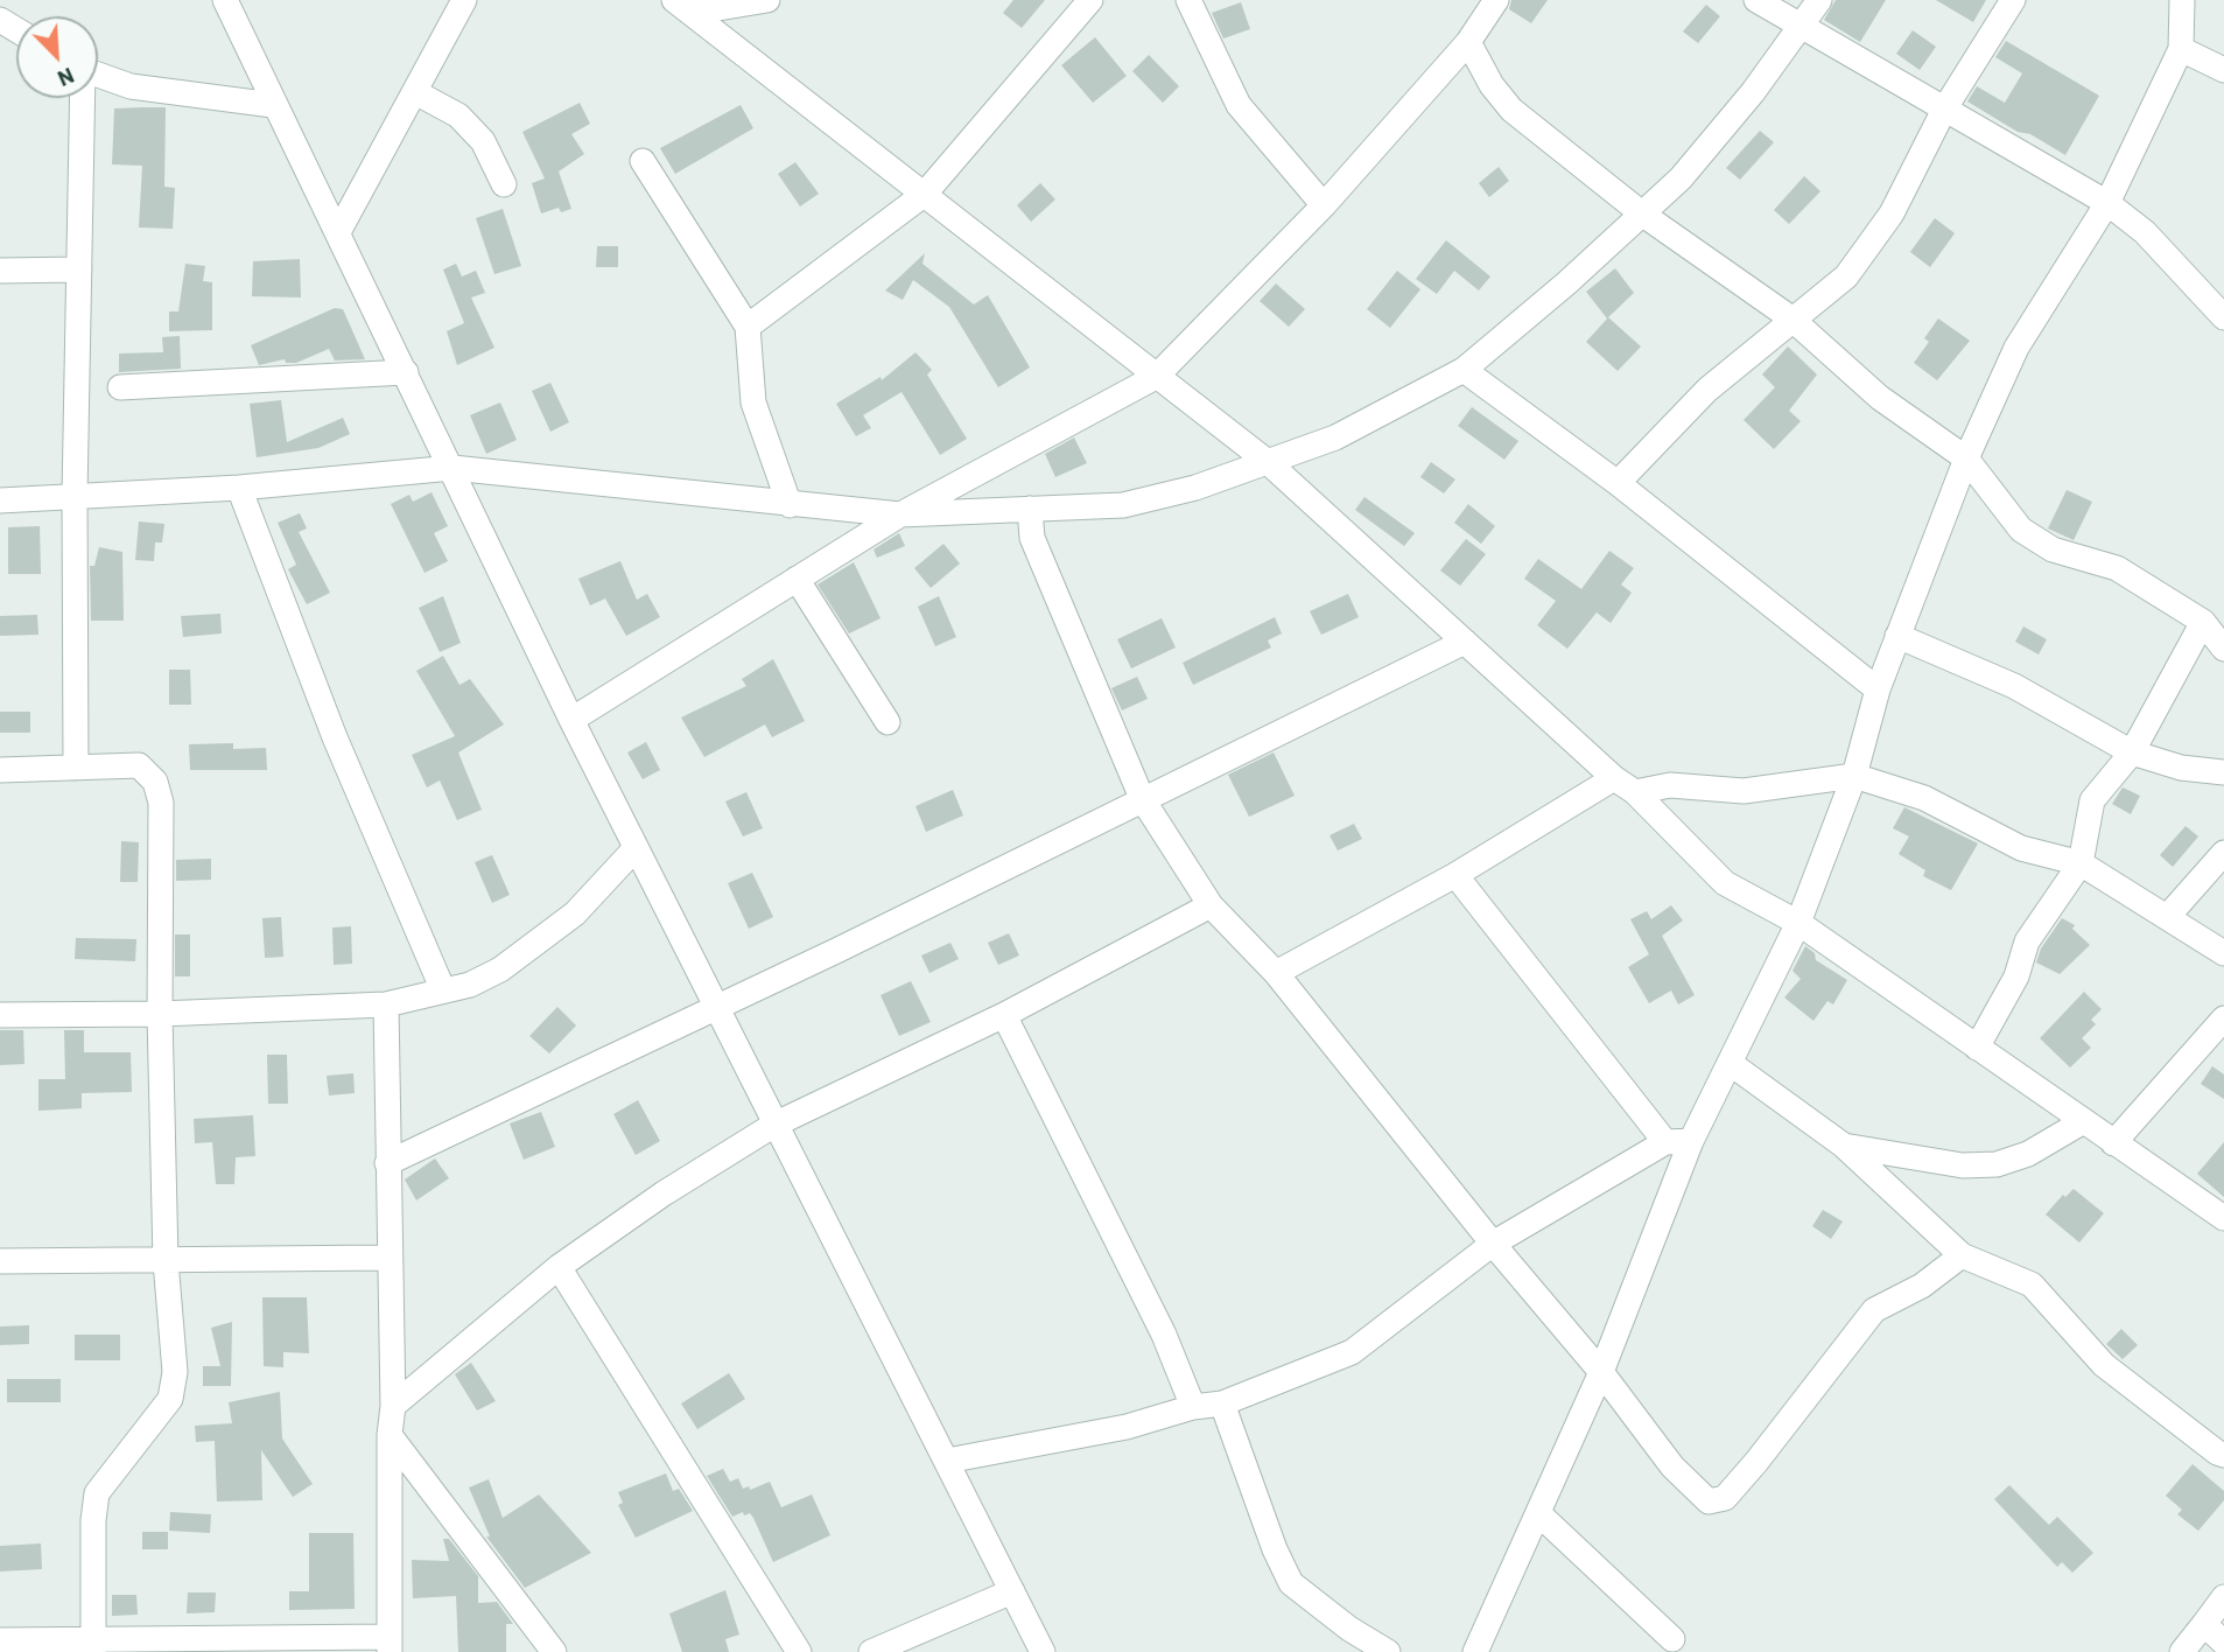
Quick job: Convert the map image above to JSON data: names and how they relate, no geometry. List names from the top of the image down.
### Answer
{
  "north": "bottom right"
}
